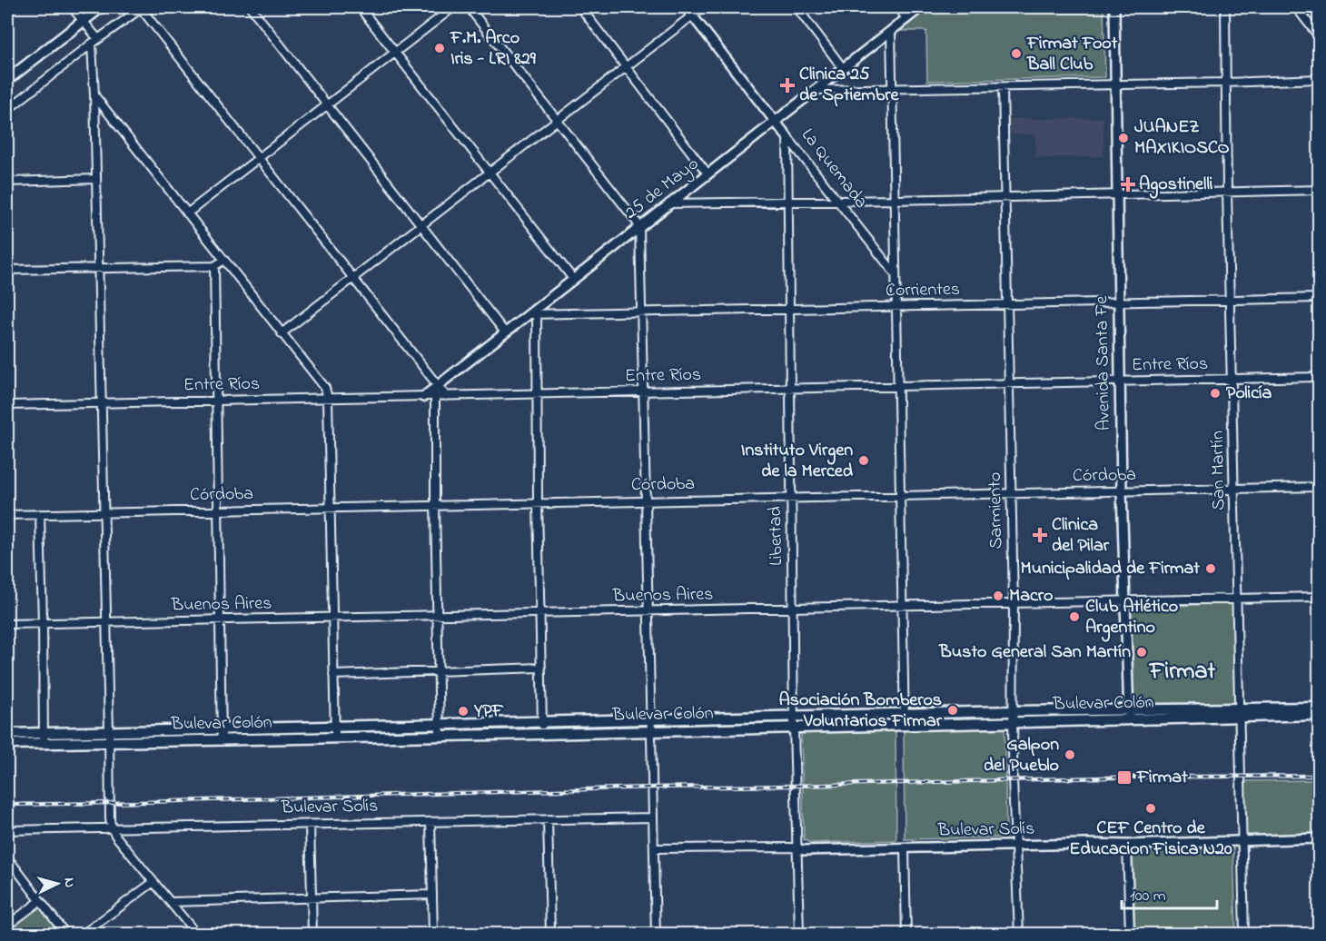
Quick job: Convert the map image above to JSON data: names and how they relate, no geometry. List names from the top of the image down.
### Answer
{
  "streets": {
    "main road": ["Bulevar Colón"],
    "street": [
      "La Quemada",
      "25 de Mayo",
      "Corrientes",
      "Avenida Santa Fe",
      "Entre Ríos",
      "San Martín",
      "Córdoba",
      "Sarmiento",
      "Libertad",
      "Buenos Aires",
      "Bulevar Solís"
    ]
  },
  "crossings": [
    ["La Quemada", "25 de Mayo"],
    ["La Quemada", "Libertad"],
    ["25 de Mayo", "Corrientes"],
    ["25 de Mayo", "Entre Ríos"],
    ["Corrientes", "Avenida Santa Fe"],
    ["Corrientes", "San Martín"],
    ["Corrientes", "Sarmiento"],
    ["Corrientes", "Libertad"],
    ["Avenida Santa Fe", "Entre Ríos"],
    ["Avenida Santa Fe", "Córdoba"],
    ["Avenida Santa Fe", "Buenos Aires"],
    ["Avenida Santa Fe", "Bulevar Colón"],
    ["Entre Ríos", "San Martín"],
    ["Entre Ríos", "Sarmiento"],
    ["Entre Ríos", "Libertad"],
    ["San Martín", "Córdoba"],
    ["San Martín", "Buenos Aires"],
    ["San Martín", "Bulevar Colón"],
    ["San Martín", "Bulevar Solís"],
    ["Córdoba", "Sarmiento"],
    ["Córdoba", "Libertad"],
    ["Sarmiento", "Buenos Aires"],
    ["Sarmiento", "Bulevar Colón"],
    ["Sarmiento", "Bulevar Solís"],
    ["Libertad", "Buenos Aires"],
    ["Libertad", "Bulevar Colón"],
    ["Libertad", "Bulevar Solís"]
  ],
  "districts": ["Firmat"],
  "places": {
    "other": [
      "F.M. Arco Iris - LRI 829",
      "Firmat Foot Ball Club",
      "JUANEZ MAXIKIOSCO",
      "Policía",
      "Instituto Virgen de la Merced",
      "Municipalidad de Firmat",
      "Macro",
      "Club Atlético Argentino",
      "Busto General San Martín",
      "Asociación Bomberos Voluntarios Firmar",
      "YPF",
      "Galpon del Pueblo",
      "CEF Centro de Educacion Fisica N20"
    ],
    "health": ["Clinica 25 de Sptiembre", "Agostinelli", "Clinica del Pilar"],
    "transit": ["Firmat"]
  },
  "scale_bar": "100 m",
  "north": "right"
}
